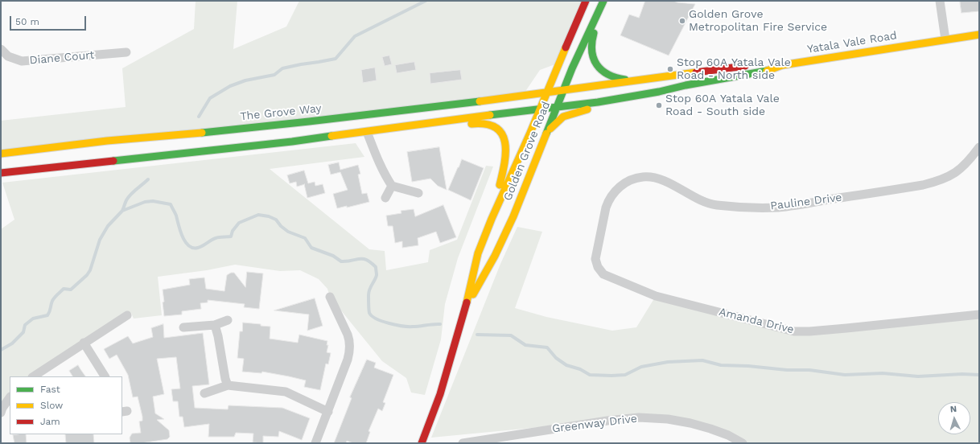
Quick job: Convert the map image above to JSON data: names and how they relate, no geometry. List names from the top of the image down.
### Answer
{
  "streets": {
    "main road": ["Yatala Vale Road", "The Grove Way", "Golden Grove Road"],
    "street": [
      "Diane Court",
      "Pauline Drive",
      "Amanda Drive",
      "Greenway Drive"
    ]
  },
  "crossings": [
    ["Yatala Vale Road", "Golden Grove Road"],
    ["The Grove Way", "Golden Grove Road"],
    ["Pauline Drive", "Amanda Drive"]
  ],
  "places": ["Golden Grove Metropolitan Fire Service", "Stop 60A Yatala Vale Road - North side", "Stop 60A Yatala Vale Road - South side"],
  "legend": ["Fast", "Slow", "Jam"],
  "scale_bar": "50 m",
  "north": "top"
}
